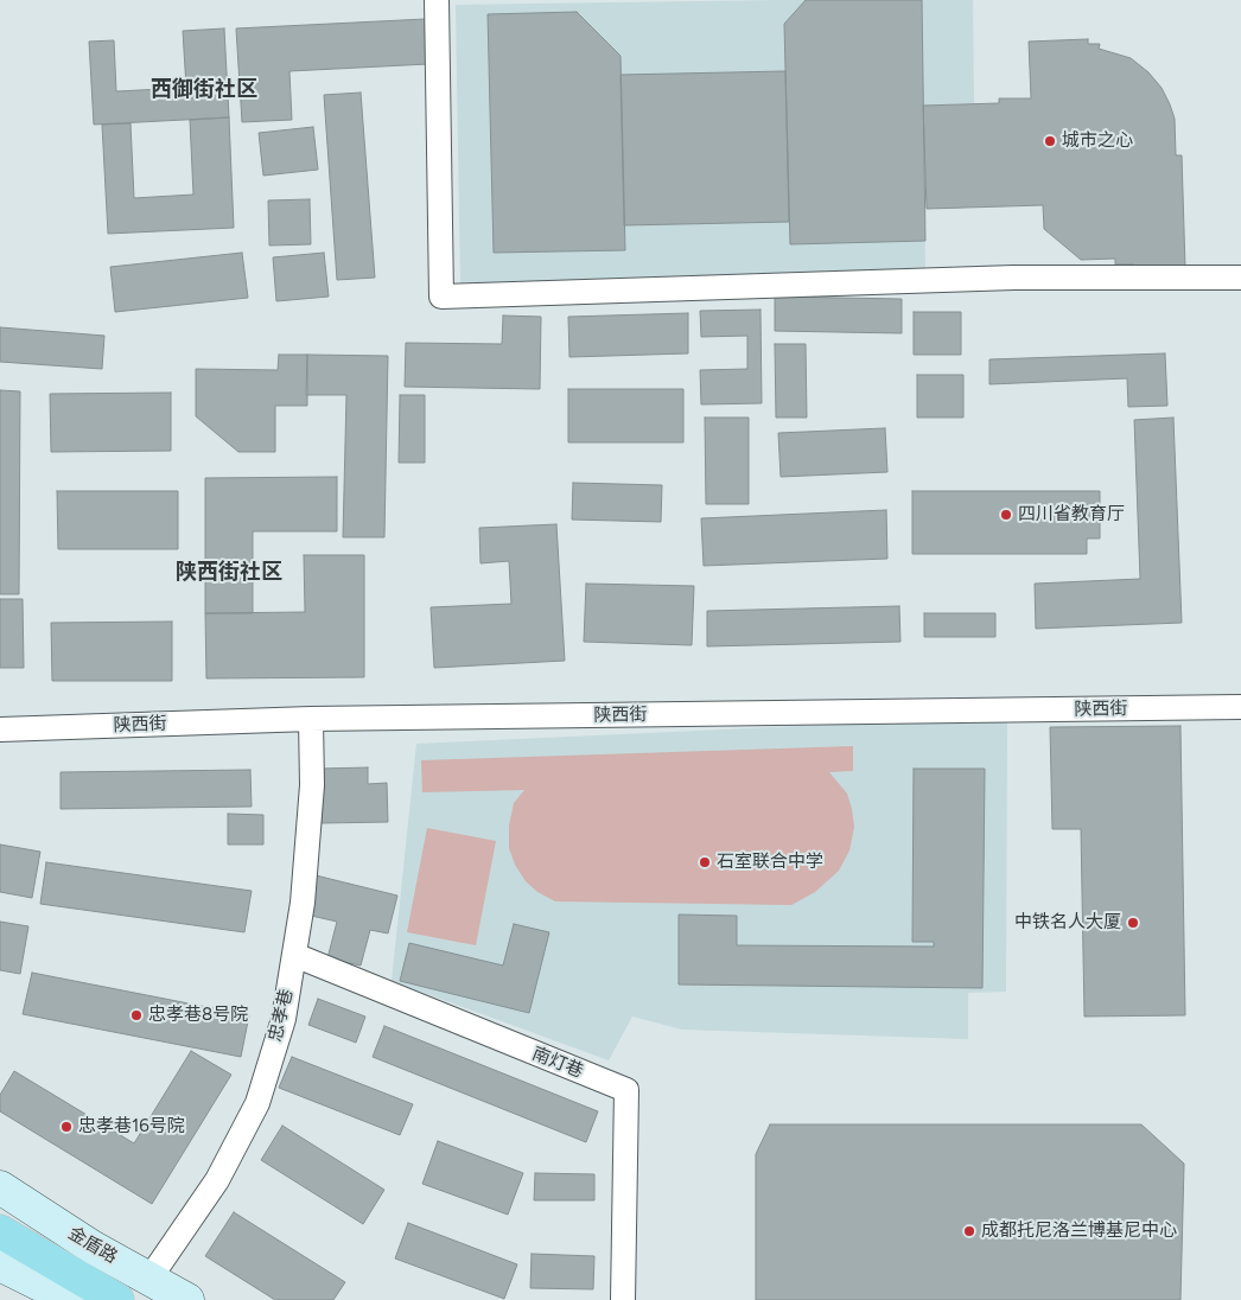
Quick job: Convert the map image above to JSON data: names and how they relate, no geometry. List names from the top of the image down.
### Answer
{
  "streets": {
    "main road": ["金盾路"],
    "street": ["陕西街", "忠孝巷", "南灯巷"]
  },
  "crossings": [
    ["陕西街", "忠孝巷"],
    ["忠孝巷", "南灯巷"],
    ["忠孝巷", "金盾路"]
  ],
  "districts": ["西御街社区", "陕西街社区"],
  "places": [
    "城市之心",
    "四川省教育厅",
    "石室联合中学",
    "中铁名人大厦",
    "忠孝巷8号院",
    "忠孝巷16号院",
    "成都托尼洛兰博基尼中心"
  ]
}
